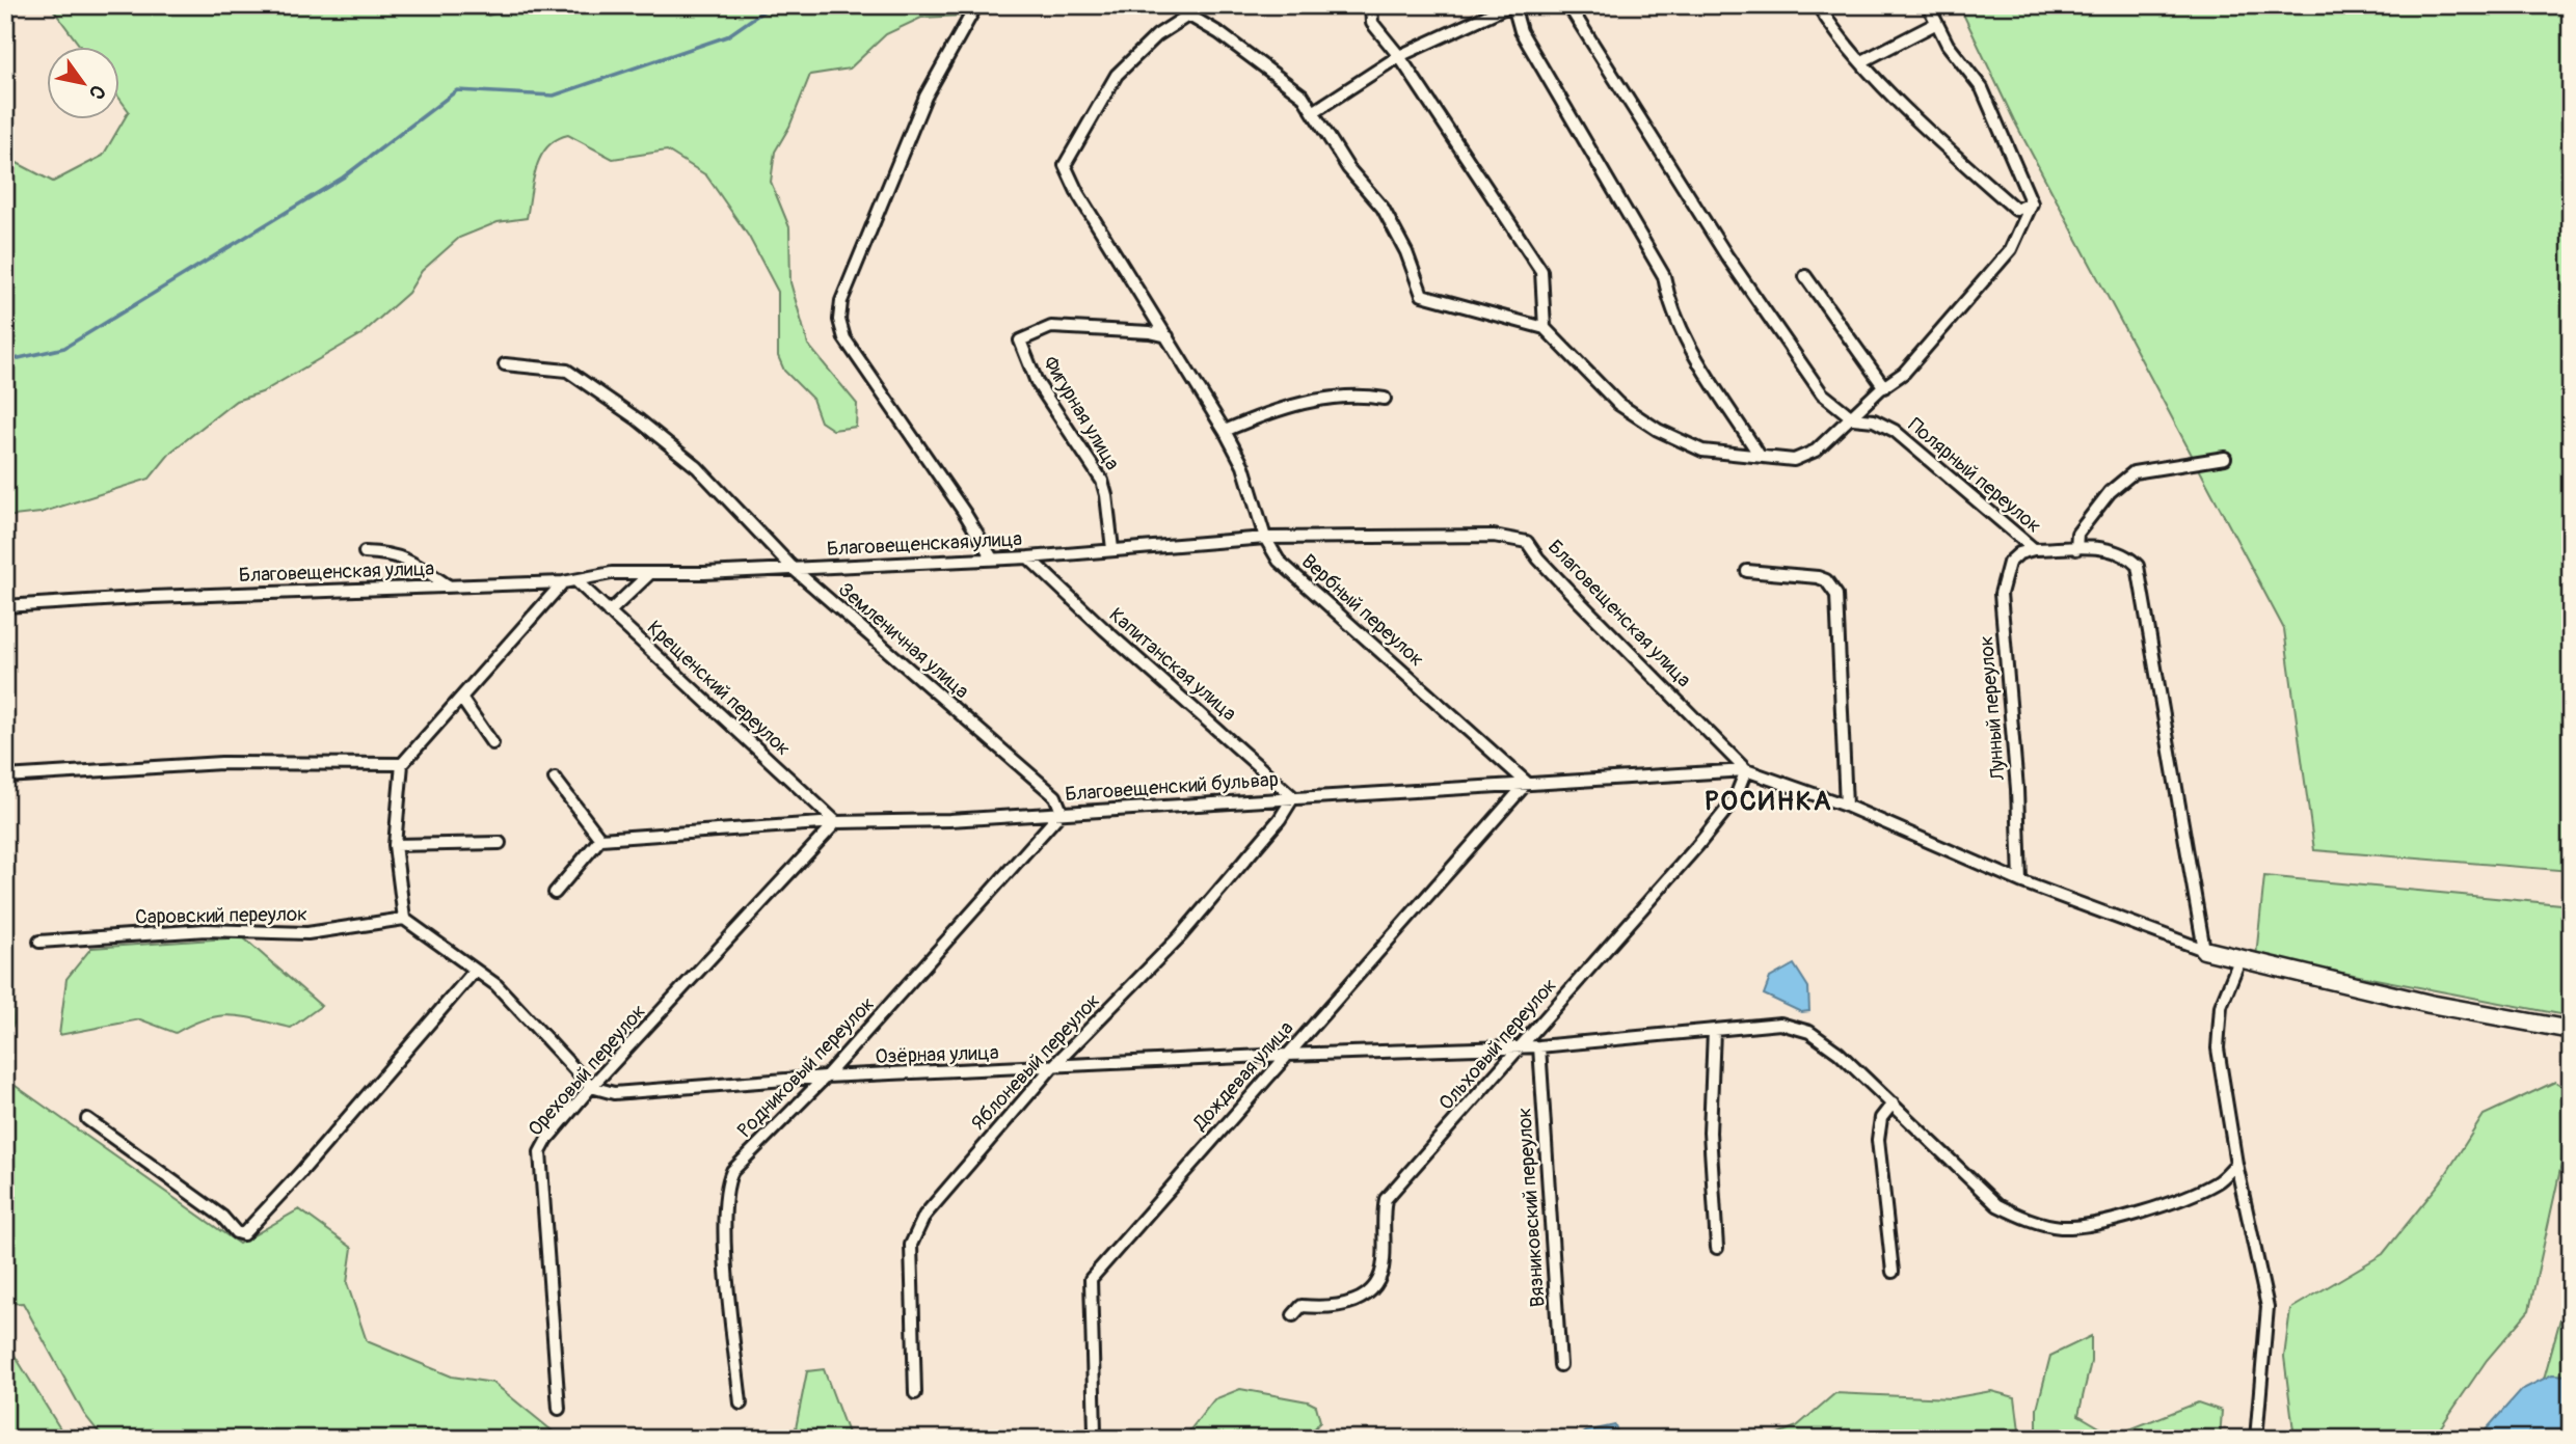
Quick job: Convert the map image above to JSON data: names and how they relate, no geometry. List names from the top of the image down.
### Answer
{
  "streets": {
    "street": [
      "Фигурная улица",
      "Полярный переулок",
      "Благовещенская улица",
      "Вербный переулок",
      "Земленичная улица",
      "Капитанская улица",
      "Крещенский переулок",
      "Лунный переулок",
      "Благовещенский бульвар",
      "Саровский переулок",
      "Ольховый переулок",
      "Озёрная улица",
      "Яблоневый переулок",
      "Родниковый переулок",
      "Ореховый переулок",
      "Дождевая улица",
      "Вязниковский переулок"
    ]
  },
  "crossings": [
    ["Фигурная улица", "Благовещенская улица"],
    ["Фигурная улица", "Вербный переулок"],
    ["Полярный переулок", "Лунный переулок"],
    ["Благовещенская улица", "Вербный переулок"],
    ["Благовещенская улица", "Земленичная улица"],
    ["Благовещенская улица", "Капитанская улица"],
    ["Благовещенская улица", "Крещенский переулок"],
    ["Благовещенская улица", "Благовещенский бульвар"],
    ["Благовещенская улица", "Ольховый переулок"],
    ["Вербный переулок", "Благовещенский бульвар"],
    ["Вербный переулок", "Дождевая улица"],
    ["Земленичная улица", "Благовещенский бульвар"],
    ["Земленичная улица", "Родниковый переулок"],
    ["Капитанская улица", "Благовещенский бульвар"],
    ["Капитанская улица", "Яблоневый переулок"],
    ["Крещенский переулок", "Благовещенский бульвар"],
    ["Крещенский переулок", "Ореховый переулок"],
    ["Благовещенский бульвар", "Ольховый переулок"],
    ["Благовещенский бульвар", "Яблоневый переулок"],
    ["Благовещенский бульвар", "Родниковый переулок"],
    ["Благовещенский бульвар", "Ореховый переулок"],
    ["Благовещенский бульвар", "Дождевая улица"],
    ["Ольховый переулок", "Озёрная улица"],
    ["Озёрная улица", "Яблоневый переулок"],
    ["Озёрная улица", "Родниковый переулок"],
    ["Озёрная улица", "Ореховый переулок"],
    ["Озёрная улица", "Дождевая улица"],
    ["Озёрная улица", "Вязниковский переулок"]
  ],
  "districts": ["РОСИНКА"],
  "north": "bottom right"
}
